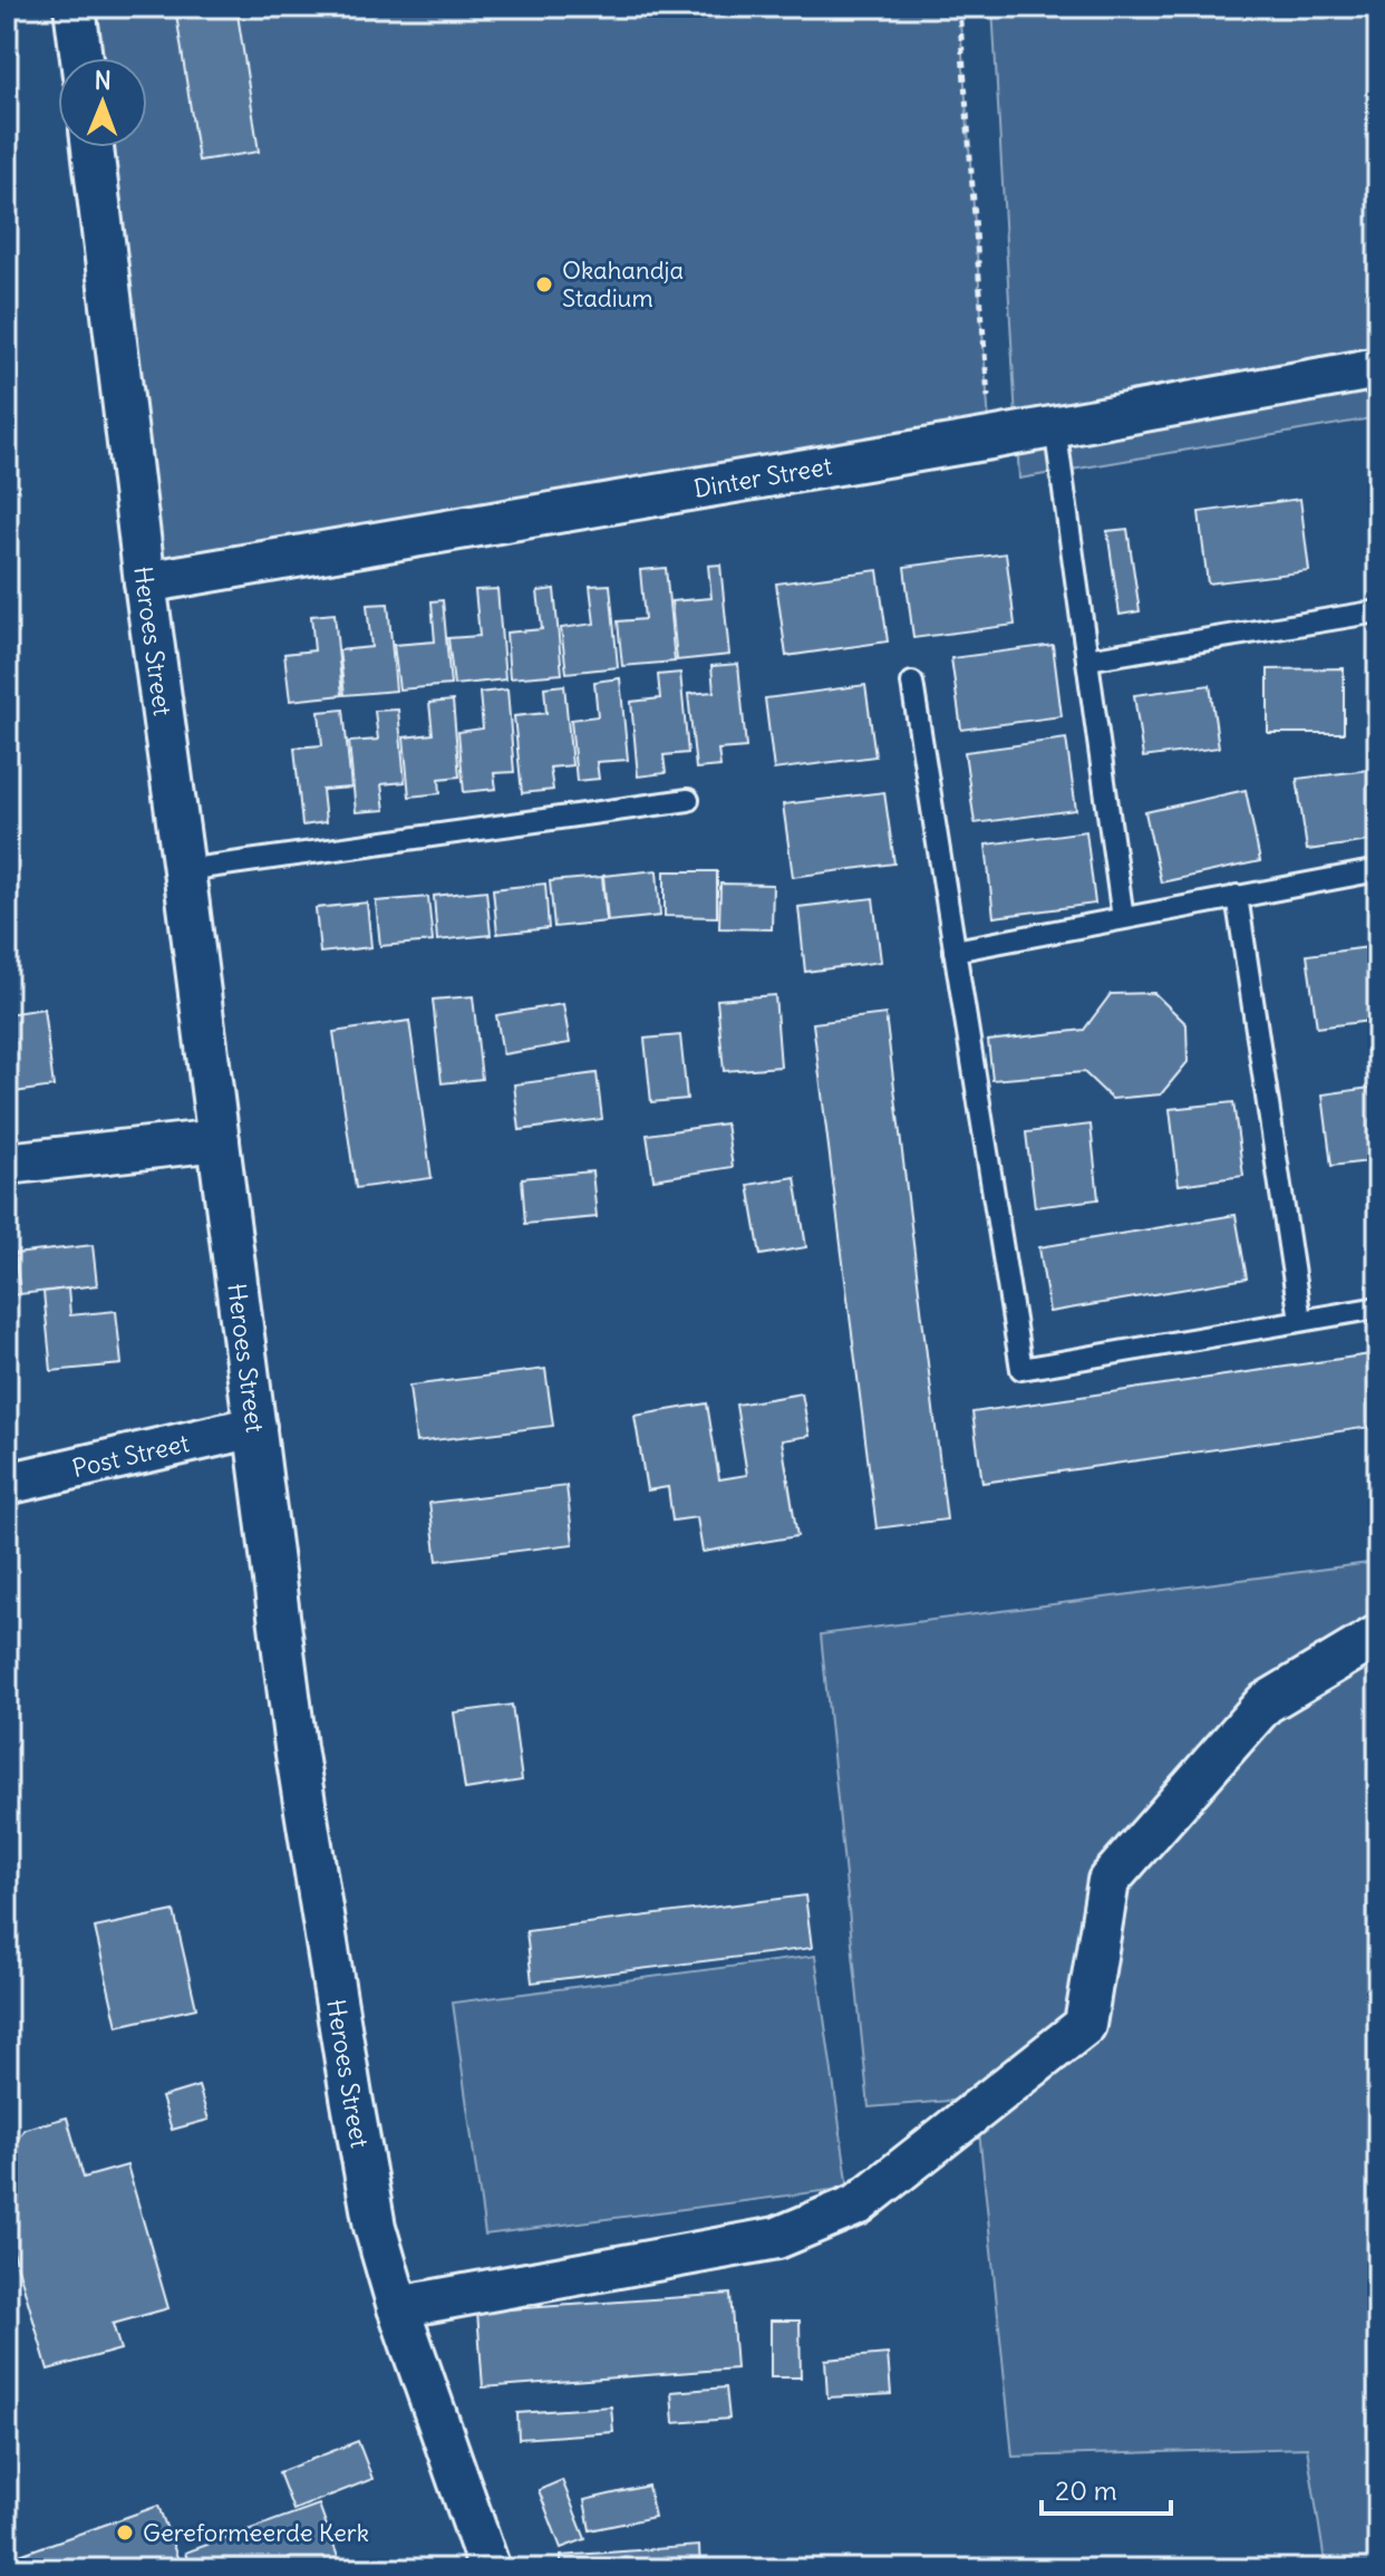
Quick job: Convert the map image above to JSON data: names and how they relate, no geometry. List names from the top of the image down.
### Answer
{
  "streets": {
    "street": ["Dinter Street", "Heroes Street", "Post Street"]
  },
  "crossings": [
    ["Dinter Street", "Heroes Street"],
    ["Heroes Street", "Post Street"]
  ],
  "places": ["Okahandja Stadium", "Gereformeerde Kerk"],
  "scale_bar": "20 m",
  "north": "top"
}
